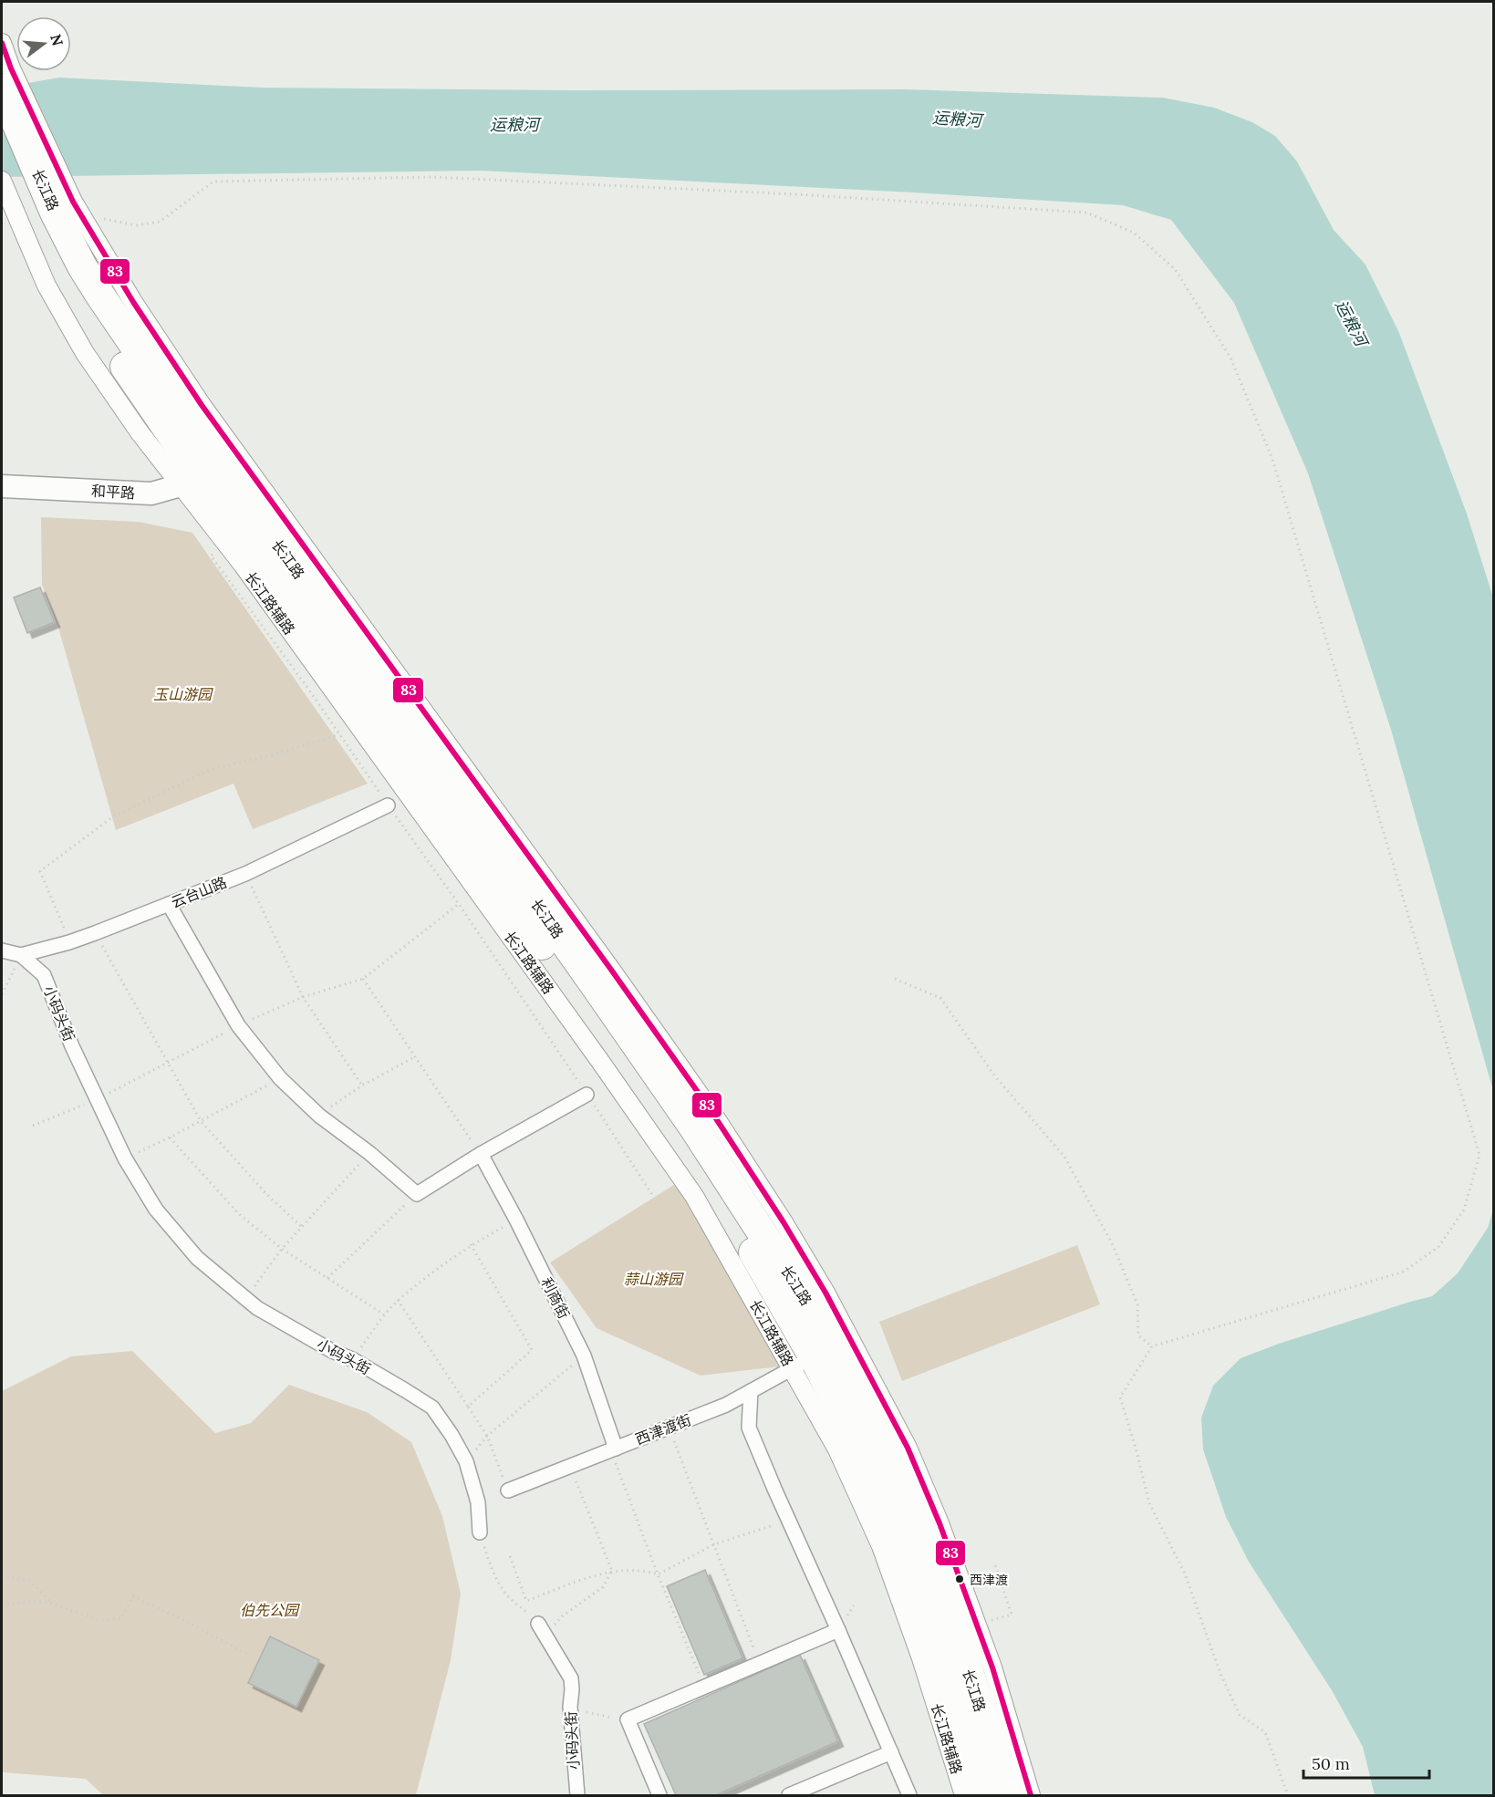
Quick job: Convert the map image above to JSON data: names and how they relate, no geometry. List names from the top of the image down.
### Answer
{
  "streets": {
    "main road": ["长江路"],
    "street": [
      "和平路",
      "长江路辅路",
      "云台山路",
      "小码头街",
      "利商街",
      "西津渡街"
    ]
  },
  "crossings": [
    ["长江路", "和平路"],
    ["长江路", "长江路辅路"],
    ["长江路", "西津渡街"],
    ["和平路", "长江路辅路"],
    ["长江路辅路", "西津渡街"],
    ["云台山路", "小码头街"],
    ["利商街", "西津渡街"]
  ],
  "water": ["运粮河"],
  "parks": ["玉山游园", "蒜山游园", "伯先公园"],
  "places": ["西津渡"],
  "lines": ["transit line 83"],
  "scale_bar": "50 m",
  "north": "right"
}
